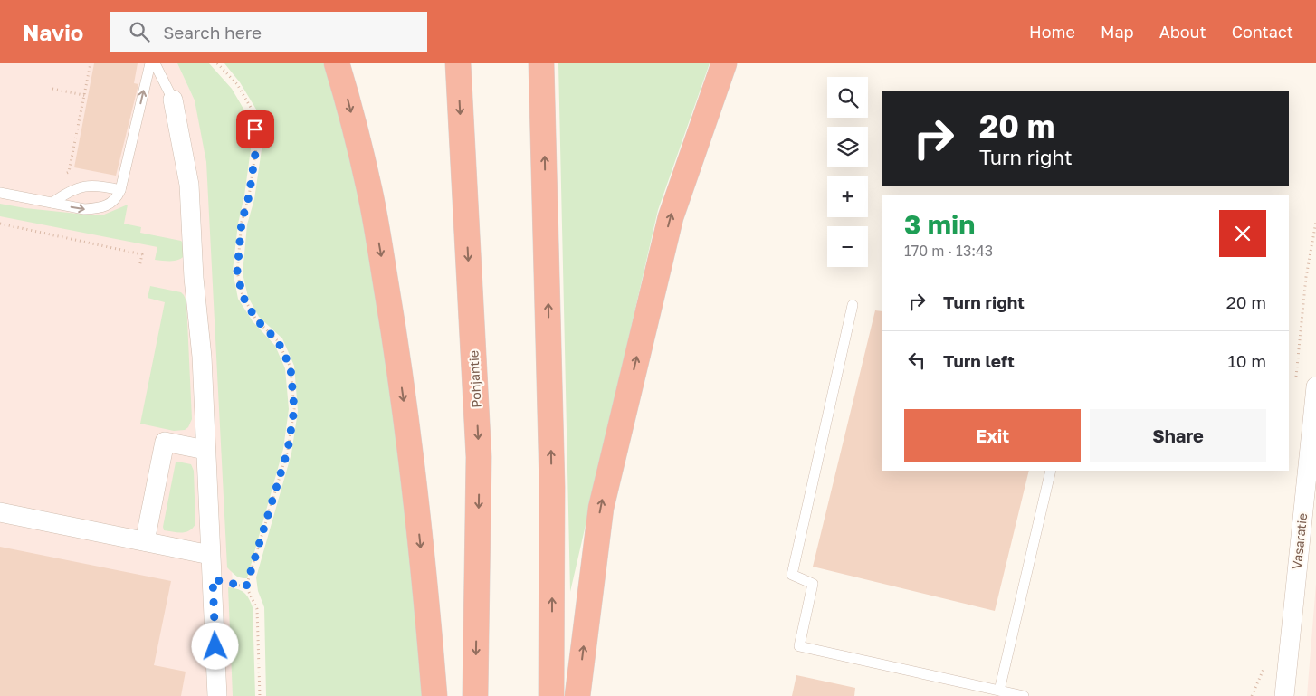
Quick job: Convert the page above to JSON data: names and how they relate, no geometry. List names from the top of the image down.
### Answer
{
  "streets": {
    "highway": ["Pohjantie"],
    "street": ["Vasaratie"]
  },
  "page": {
    "header": "Navio",
    "search": "Search here",
    "nav": [
      "Home",
      "Map",
      "About",
      "Contact"
    ],
    "map_buttons": ["+", "−"],
    "turn": ["20 m", "Turn right"],
    "heading": ["3 min", "170 m · 13:43"],
    "list": [
      {
        "name": "Turn right",
        "value": "20 m"
      },
      {
        "name": "Turn left",
        "value": "10 m"
      }
    ],
    "buttons": ["Exit", "Share"]
  }
}
